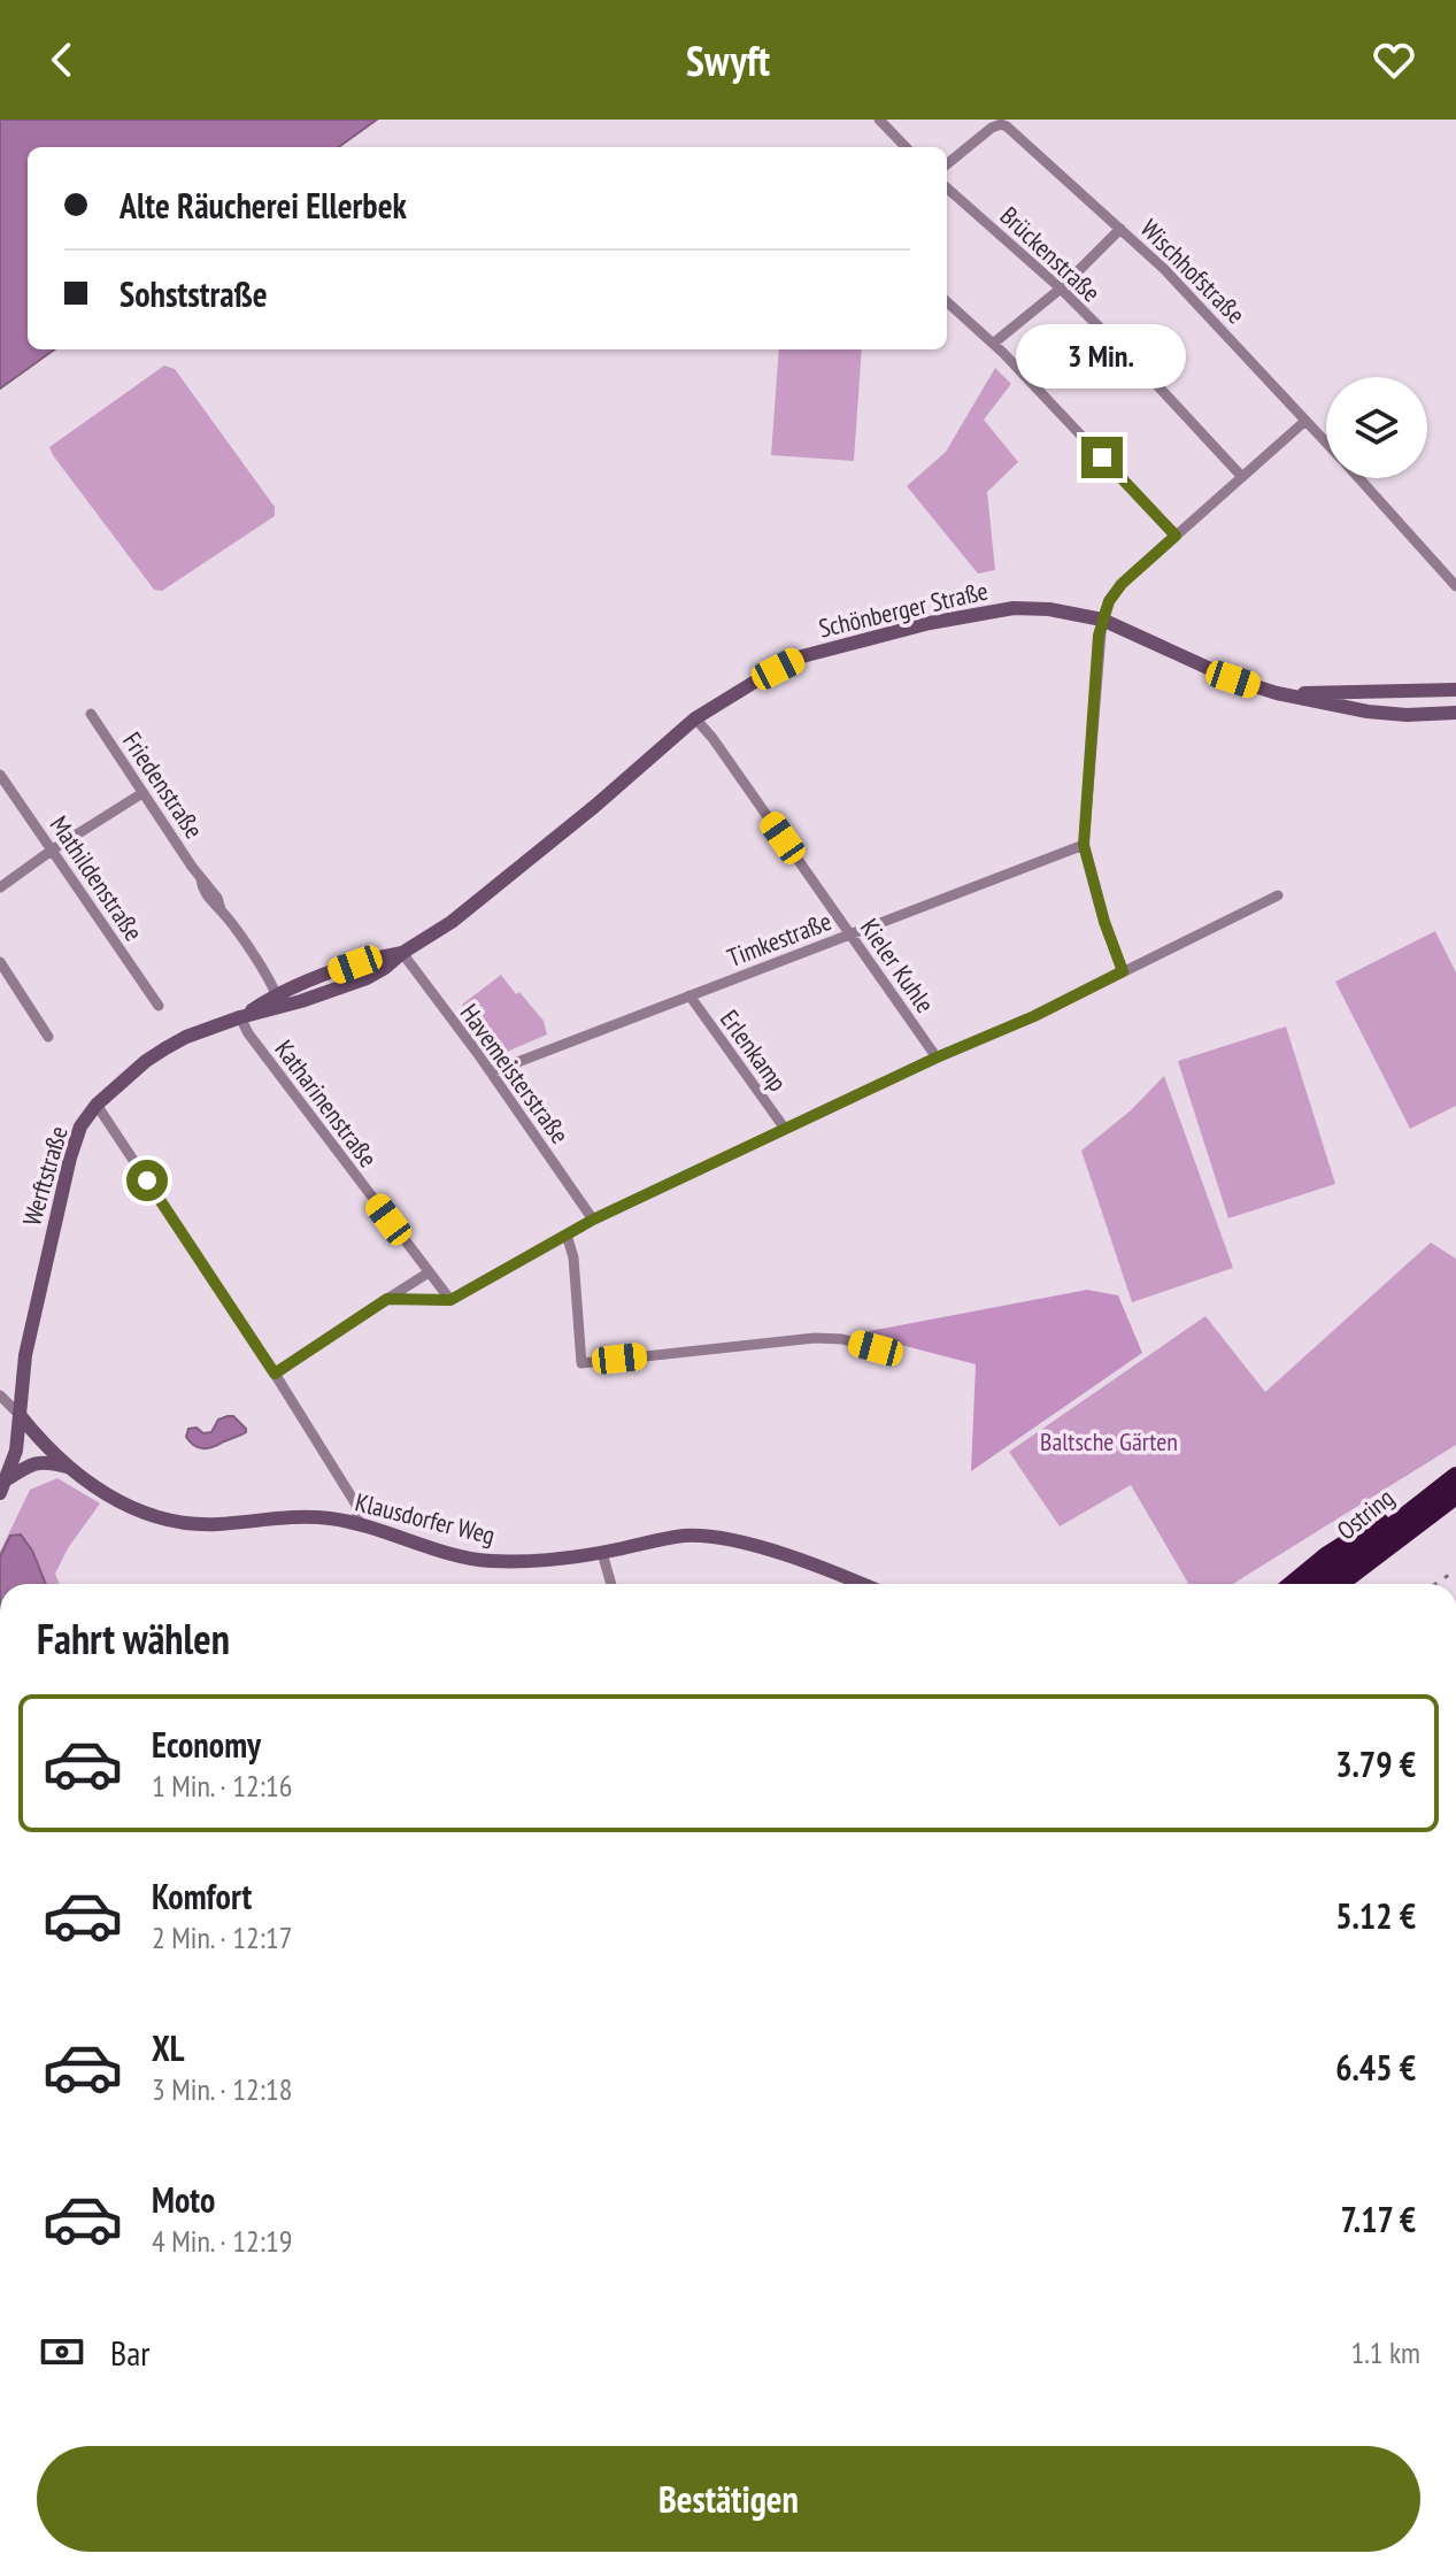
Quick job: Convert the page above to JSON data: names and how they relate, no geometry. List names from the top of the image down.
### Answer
{
  "streets": {
    "highway": ["Ostring"],
    "main road": ["Schönberger Straße", "Werftstraße", "Klausdorfer Weg"],
    "street": [
      "Brückenstraße",
      "Wischhofstraße",
      "Friedenstraße",
      "Mathildenstraße",
      "Timkestraße",
      "Kieler Kuhle",
      "Erlenkamp",
      "Havemeisterstraße",
      "Katharinenstraße"
    ]
  },
  "crossings": [
    ["Schönberger Straße", "Friedenstraße"],
    ["Schönberger Straße", "Kieler Kuhle"],
    ["Schönberger Straße", "Havemeisterstraße"],
    ["Schönberger Straße", "Katharinenstraße"],
    ["Schönberger Straße", "Werftstraße"],
    ["Timkestraße", "Kieler Kuhle"],
    ["Timkestraße", "Erlenkamp"],
    ["Timkestraße", "Havemeisterstraße"],
    ["Werftstraße", "Klausdorfer Weg"]
  ],
  "parks": ["Baltsche Gärten"],
  "page": {
    "header": "Swyft",
    "banner": ["Alte Räucherei Ellerbek", "Sohststraße"],
    "bubble": "3 Min.",
    "heading": "Fahrt wählen",
    "list": [
      {
        "name": "Economy",
        "note": "1 Min. · 12:16",
        "value": "3.79 €"
      },
      {
        "name": "Komfort",
        "note": "2 Min. · 12:17",
        "value": "5.12 €"
      },
      {
        "name": "XL",
        "note": "3 Min. · 12:18",
        "value": "6.45 €"
      },
      {
        "name": "Moto",
        "note": "4 Min. · 12:19",
        "value": "7.17 €"
      }
    ],
    "pay": ["Bar", "1.1 km"],
    "buttons": "Bestätigen"
  }
}
